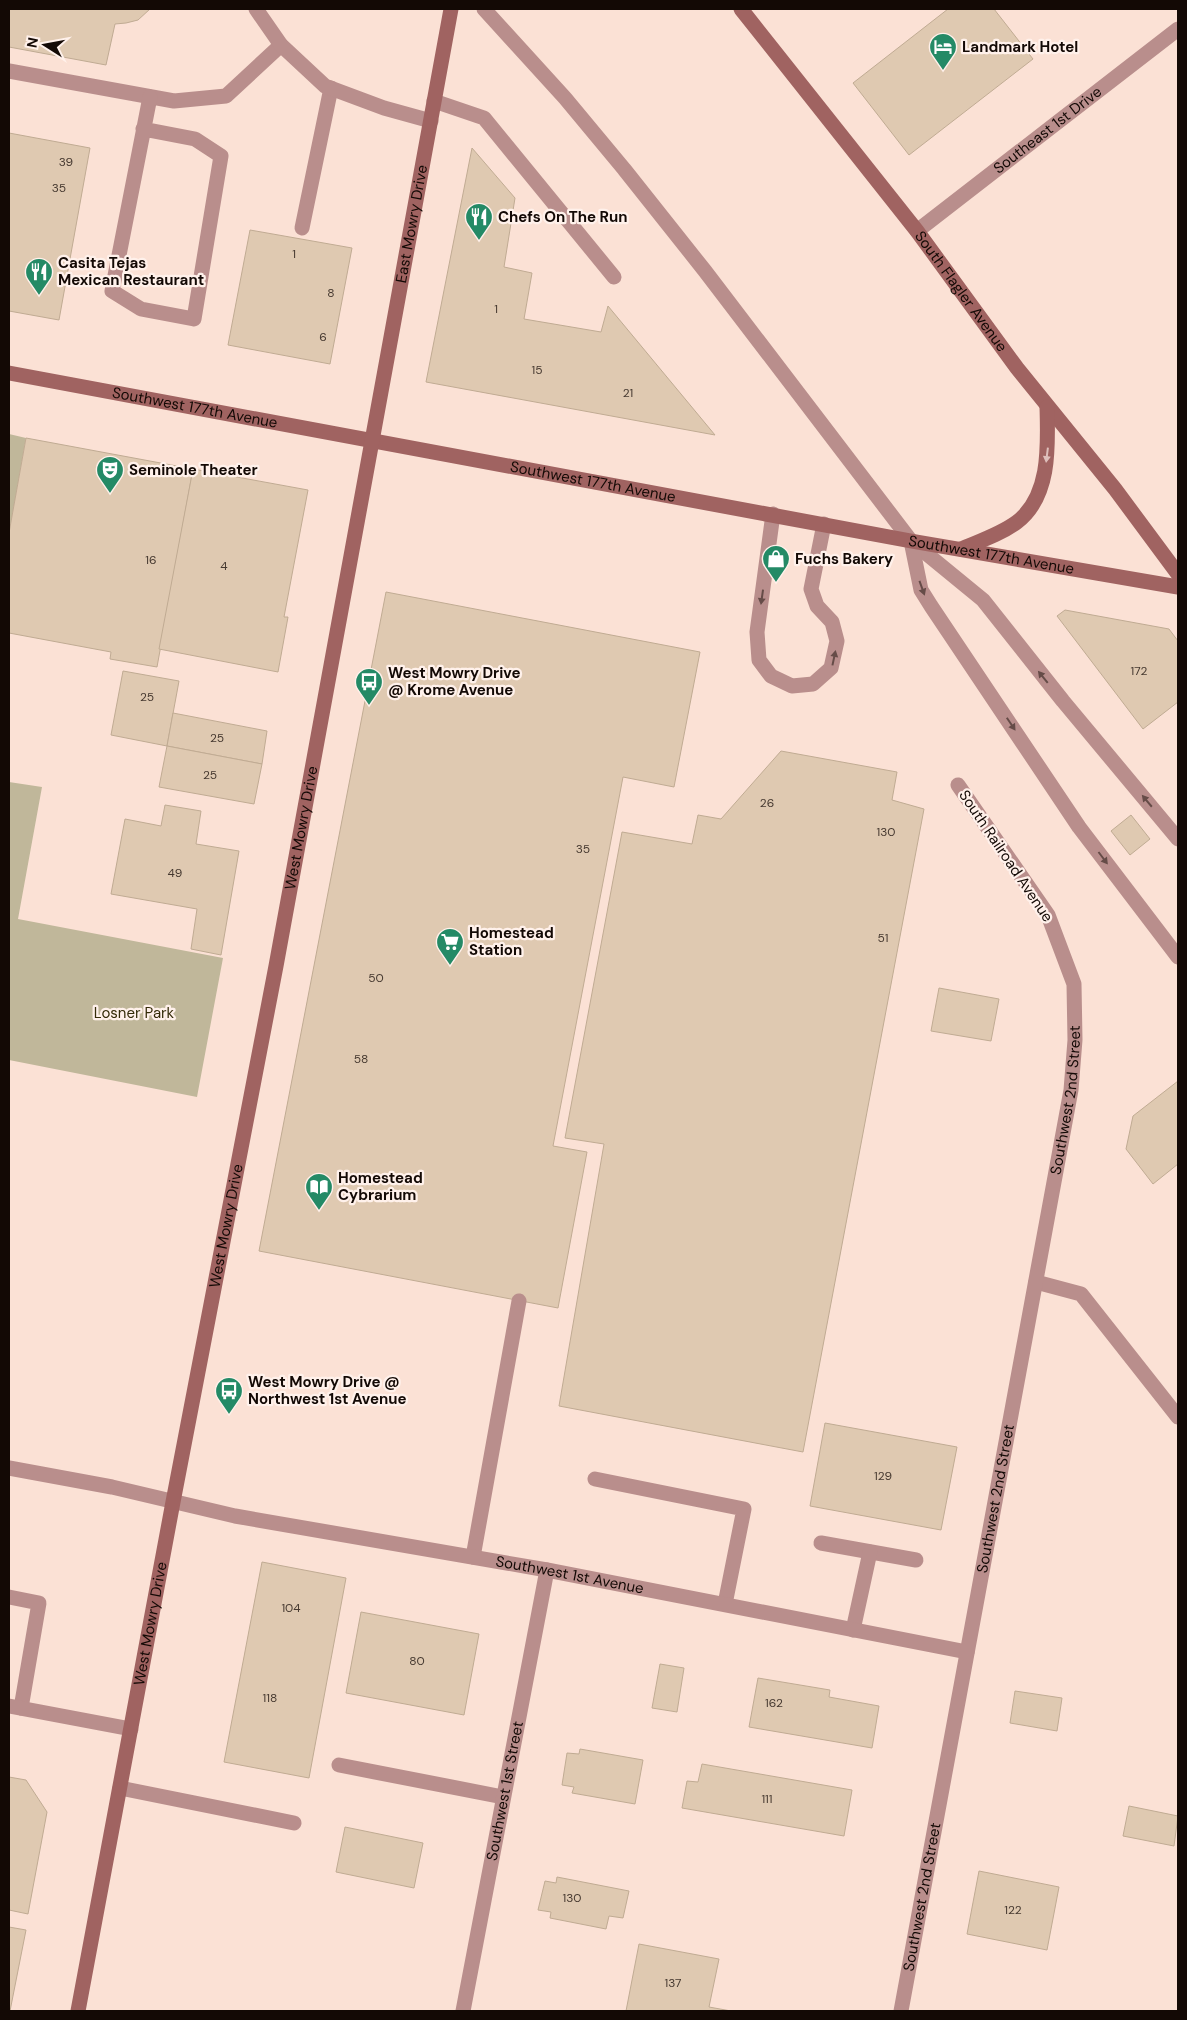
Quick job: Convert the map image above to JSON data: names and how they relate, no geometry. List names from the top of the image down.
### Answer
{
  "streets": {
    "street": [
      "Southeast 1st Drive",
      "East Mowry Drive",
      "South Flagler Avenue",
      "Southwest 177th Avenue",
      "West Mowry Drive",
      "South Railroad Avenue",
      "Southwest 2nd Street",
      "Southwest 1st Avenue",
      "Southwest 1st Street"
    ]
  },
  "crossings": [
    ["Southeast 1st Drive", "South Flagler Avenue"],
    ["East Mowry Drive", "Southwest 177th Avenue"],
    ["East Mowry Drive", "West Mowry Drive"],
    ["Southwest 177th Avenue", "West Mowry Drive"],
    ["West Mowry Drive", "Southwest 1st Avenue"],
    ["South Railroad Avenue", "Southwest 2nd Street"],
    ["Southwest 2nd Street", "Southwest 1st Avenue"],
    ["Southwest 1st Avenue", "Southwest 1st Street"]
  ],
  "parks": ["Losner Park"],
  "places": {
    "hotel": ["Landmark Hotel"],
    "restaurant": ["Chefs On The Run", "Casita Tejas Mexican Restaurant"],
    "theatre": ["Seminole Theater"],
    "shop": ["Fuchs Bakery"],
    "bus stop": ["West Mowry Drive @ Krome Avenue", "West Mowry Drive @ Northwest 1st Avenue"],
    "supermarket": ["Homestead Station"],
    "library": ["Homestead Cybrarium"]
  },
  "house_numbers": [
    "39",
    "35",
    "1",
    "8",
    "1",
    "6",
    "15",
    "21",
    "16",
    "4",
    "172",
    "25",
    "25",
    "25",
    "26",
    "130",
    "35",
    "49",
    "51",
    "50",
    "58",
    "129",
    "104",
    "80",
    "118",
    "162",
    "111",
    "130",
    "122",
    "137"
  ],
  "north": "left"
}
